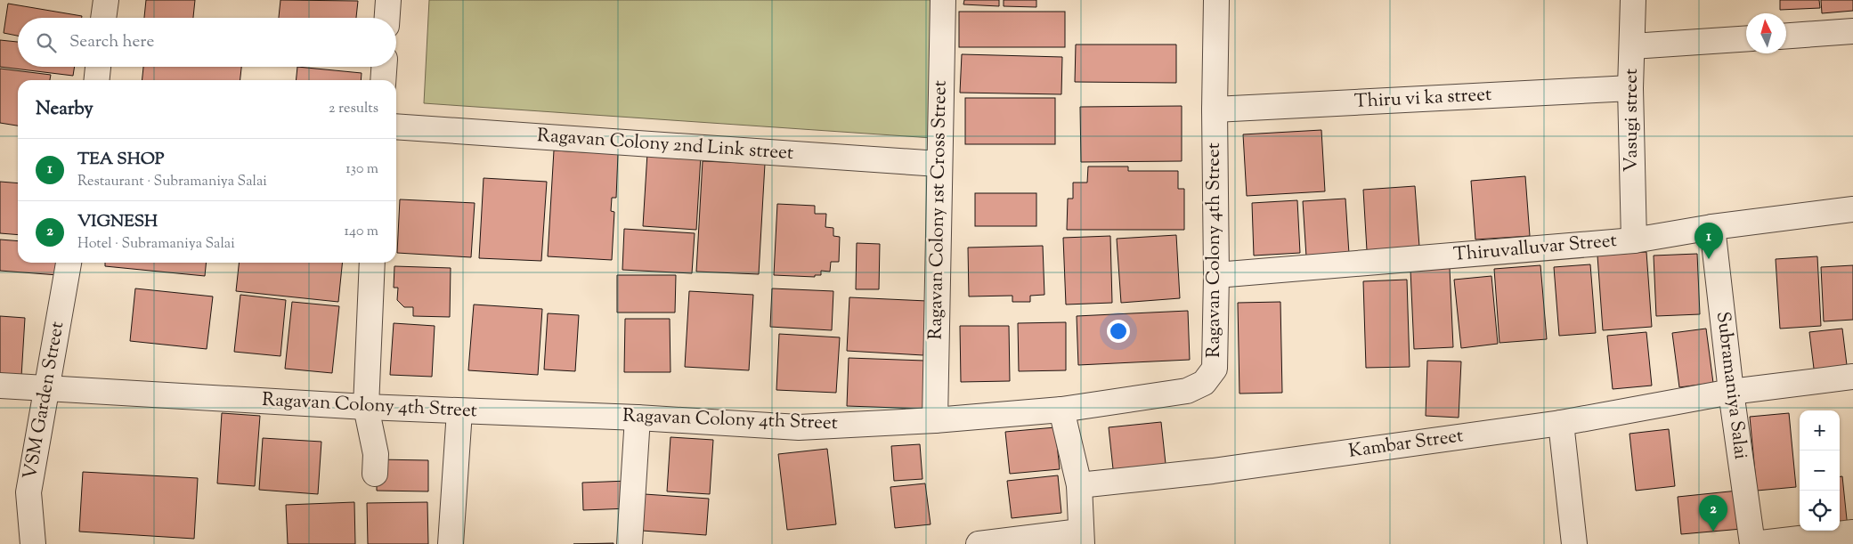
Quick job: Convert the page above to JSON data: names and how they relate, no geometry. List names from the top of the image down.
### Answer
{
  "streets": {
    "street": [
      "Thiru vi ka street",
      "Vasugi street",
      "Ragavan Colony 2nd Link street",
      "Ragavan Colony 1st Cross Street",
      "Thiruvalluvar Street",
      "Ragavan Colony 4th Street",
      "Subramaniya Salai",
      "VSM Garden Street",
      "Kambar Street"
    ]
  },
  "crossings": [
    ["Thiru vi ka street", "Vasugi street"],
    ["Thiru vi ka street", "Ragavan Colony 4th Street"],
    ["Vasugi street", "Thiruvalluvar Street"],
    ["Ragavan Colony 2nd Link street", "Ragavan Colony 1st Cross Street"],
    ["Ragavan Colony 1st Cross Street", "Ragavan Colony 4th Street"],
    ["Thiruvalluvar Street", "Ragavan Colony 4th Street"],
    ["Thiruvalluvar Street", "Subramaniya Salai"],
    ["Ragavan Colony 4th Street", "VSM Garden Street"],
    ["Subramaniya Salai", "Kambar Street"]
  ],
  "north": "top",
  "page": {
    "search": "Search here",
    "heading": ["Nearby", "2 results"],
    "list": [
      {
        "mark": "1",
        "name": "TEA SHOP",
        "note": "Restaurant · Subramaniya Salai",
        "value": "130 m"
      },
      {
        "mark": "2",
        "name": "VIGNESH",
        "note": "Hotel · Subramaniya Salai",
        "value": "140 m"
      }
    ],
    "pins": ["1", "2"],
    "map_buttons": ["+", "−"]
  }
}
